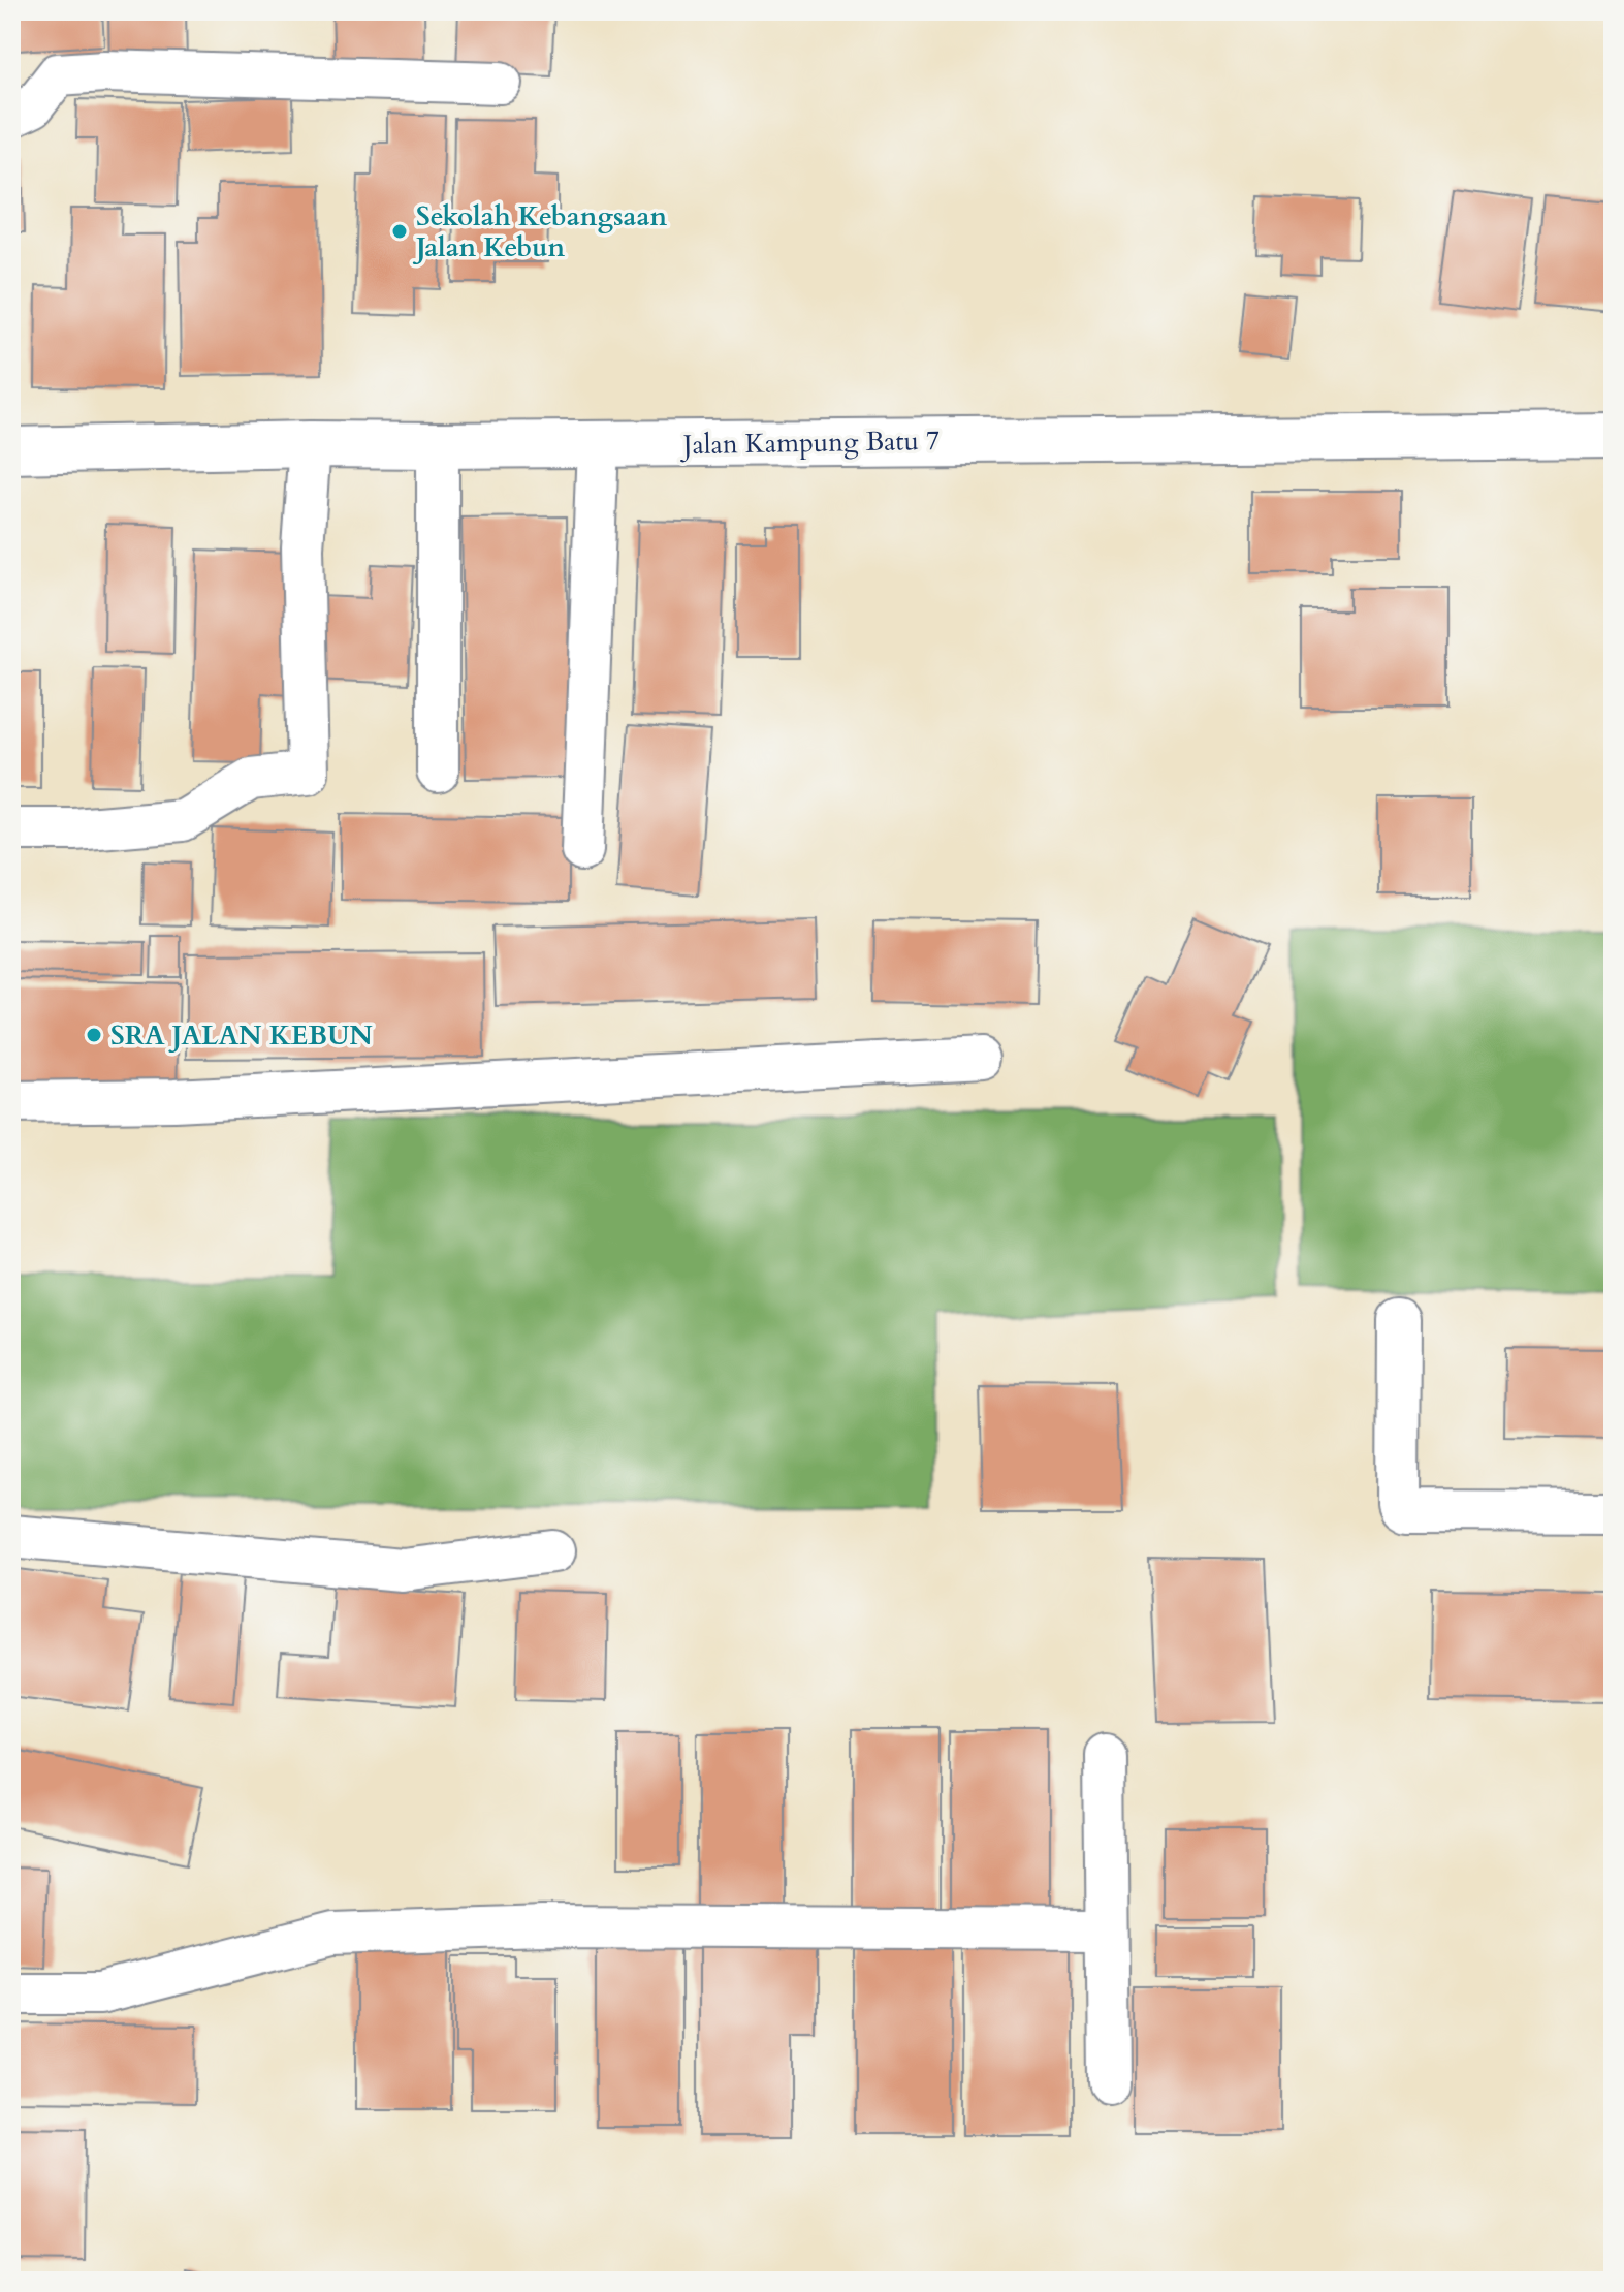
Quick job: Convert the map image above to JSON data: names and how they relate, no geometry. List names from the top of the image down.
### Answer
{
  "streets": {
    "street": ["Jalan Kampung Batu 7"]
  },
  "places": ["Sekolah Kebangsaan Jalan Kebun", "SRA JALAN KEBUN"]
}
